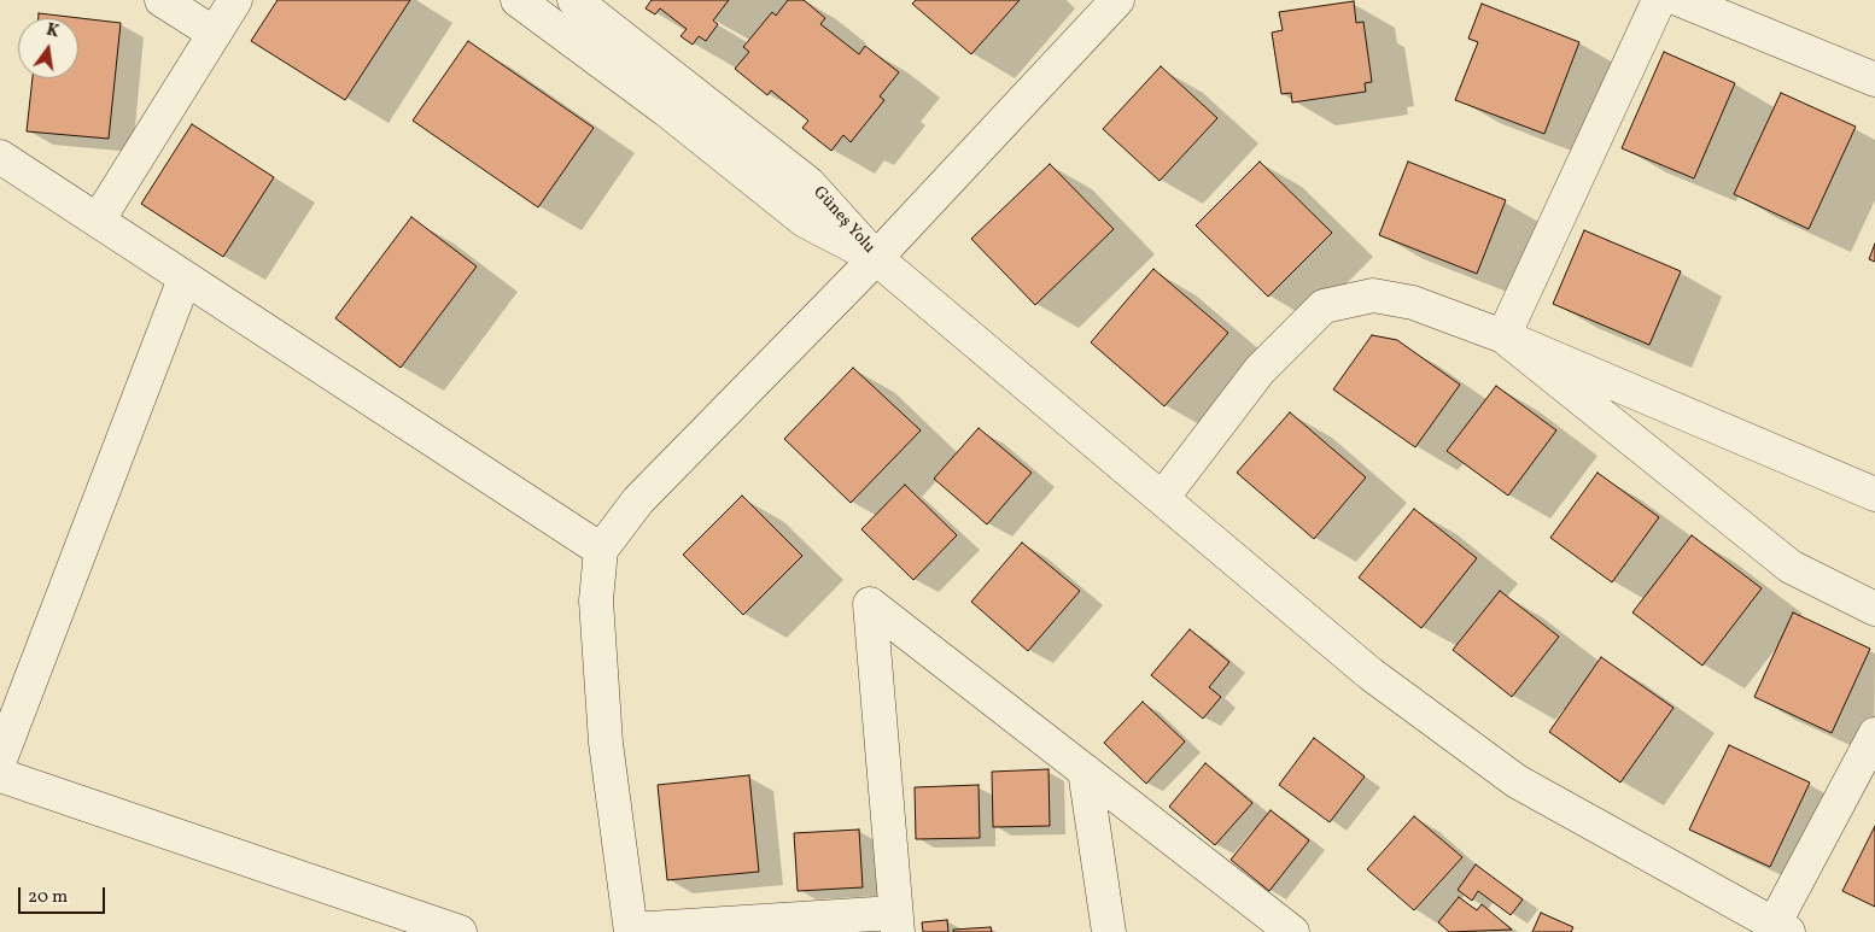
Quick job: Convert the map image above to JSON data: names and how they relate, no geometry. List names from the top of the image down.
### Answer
{
  "streets": {
    "street": ["Güneş Yolu"]
  },
  "scale_bar": "20 m",
  "north": "top"
}
